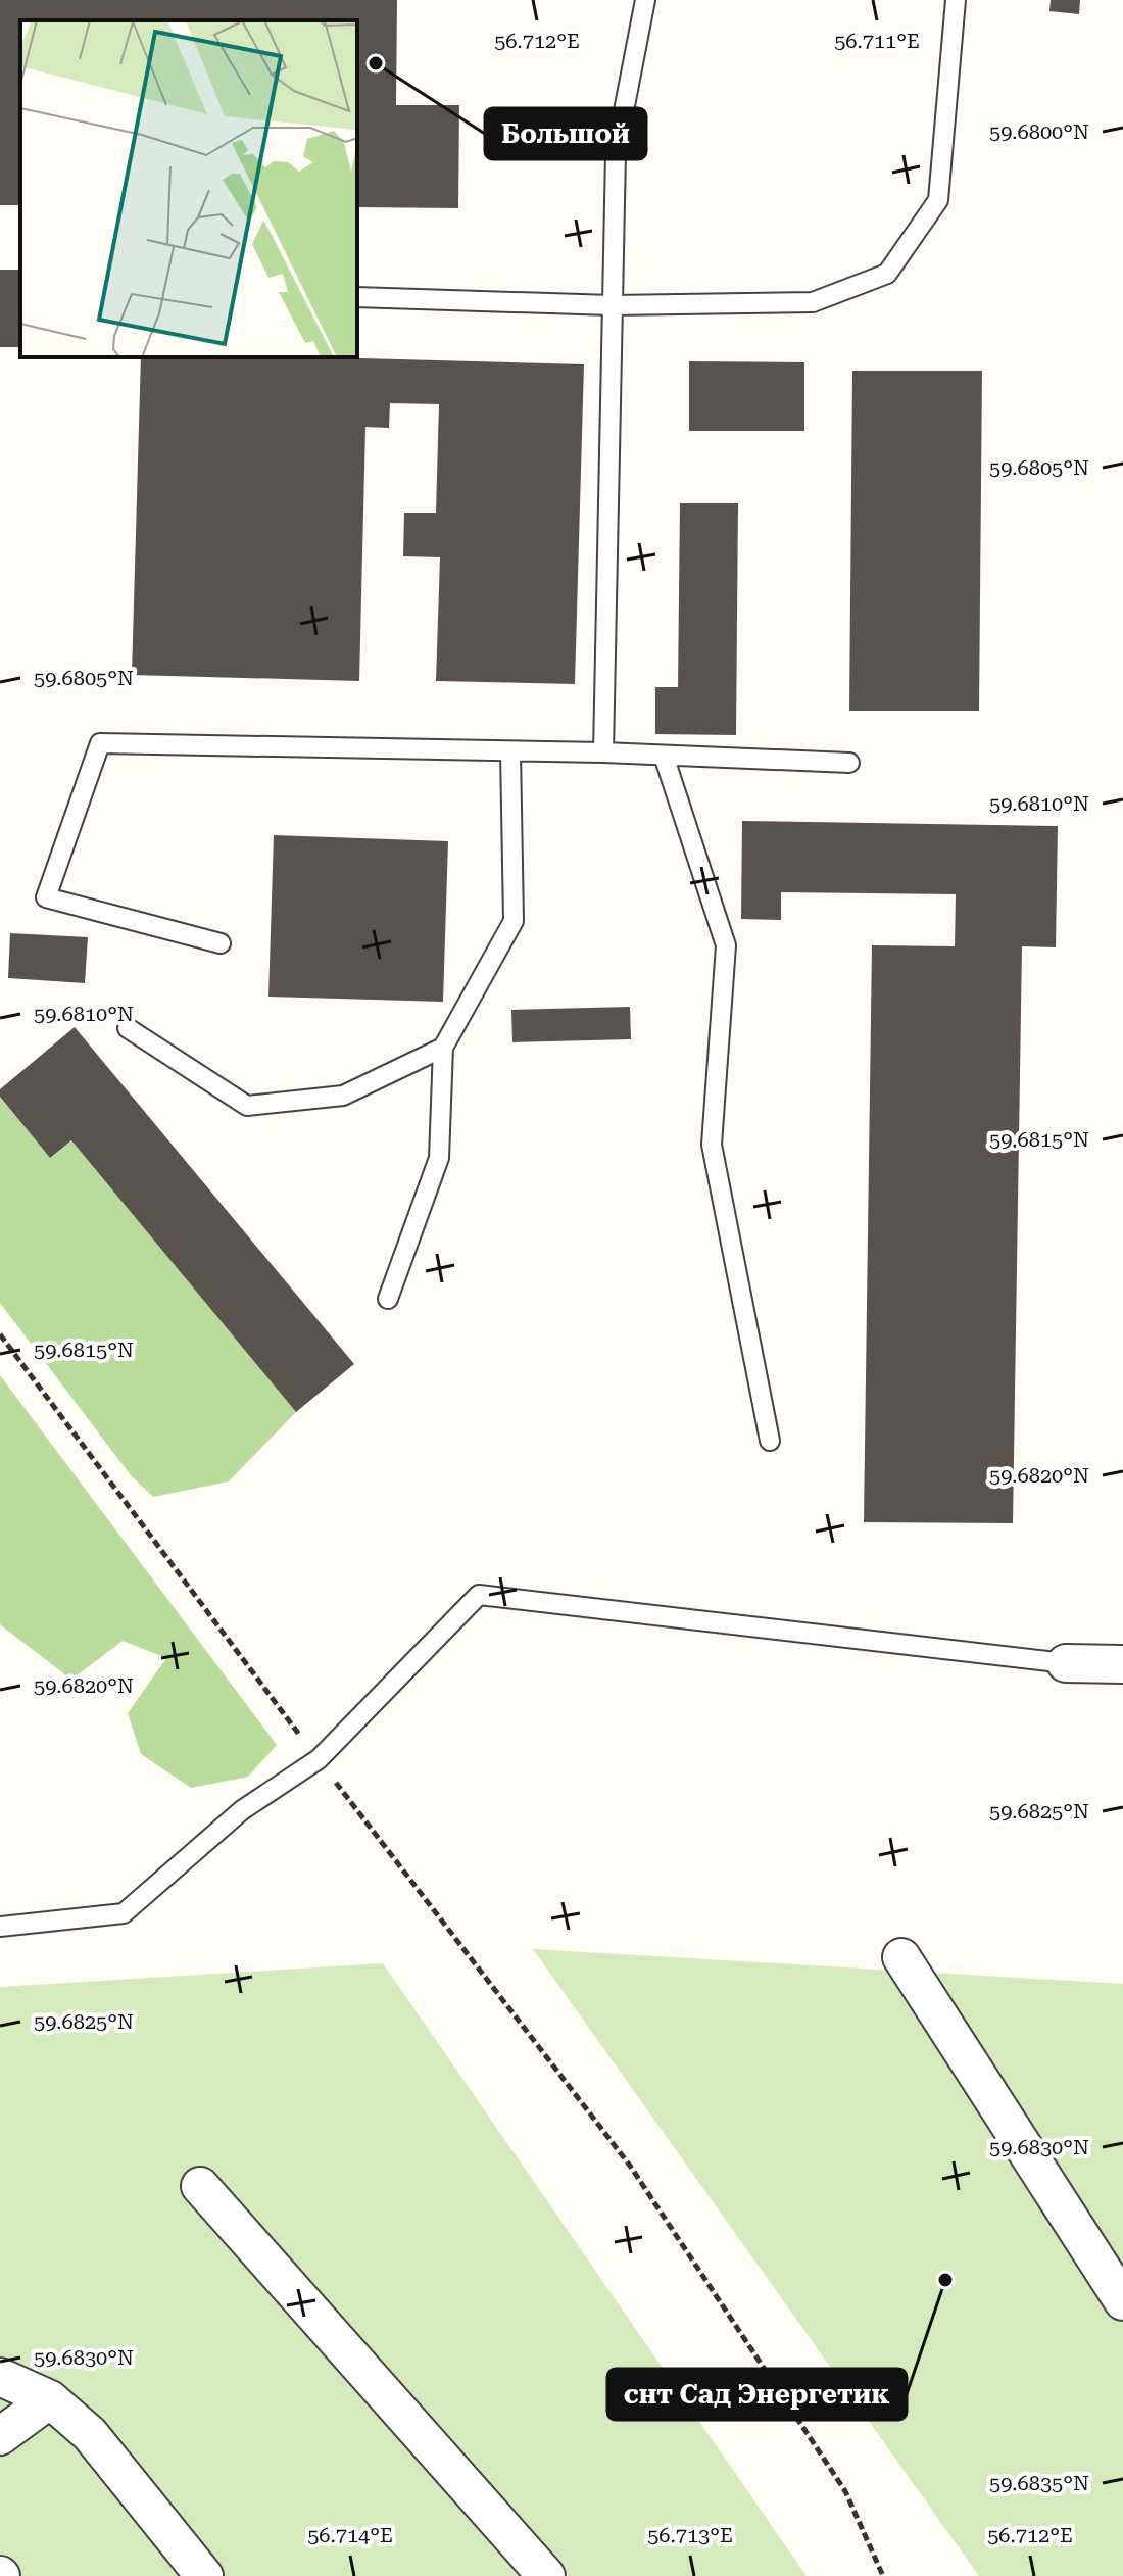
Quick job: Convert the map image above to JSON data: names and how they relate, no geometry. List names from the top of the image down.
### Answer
{
  "places": ["Большой", "снт Сад Энергетик"],
  "coordinates": [
    "56.712°E",
    "56.711°E",
    "59.6800°N",
    "59.6805°N",
    "59.6810°N",
    "59.6815°N",
    "59.6820°N",
    "59.6825°N",
    "59.6830°N",
    "59.6835°N",
    "56.714°E",
    "56.713°E"
  ]
}
